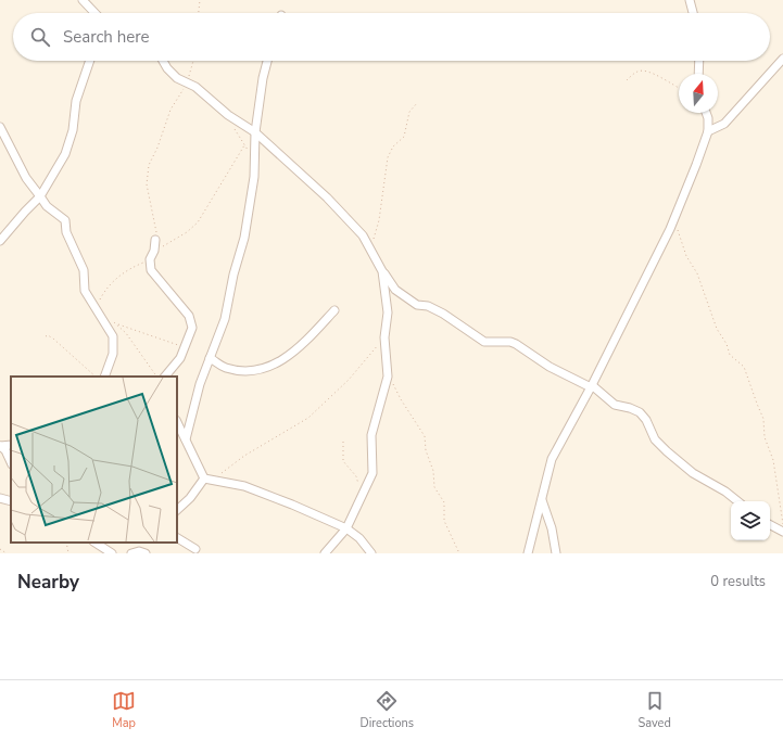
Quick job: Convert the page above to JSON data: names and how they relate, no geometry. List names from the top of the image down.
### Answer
{
  "north": "top",
  "page": {
    "search": "Search here",
    "heading": ["Nearby", "0 results"],
    "nav": ["Map", "Directions", "Saved"]
  }
}
